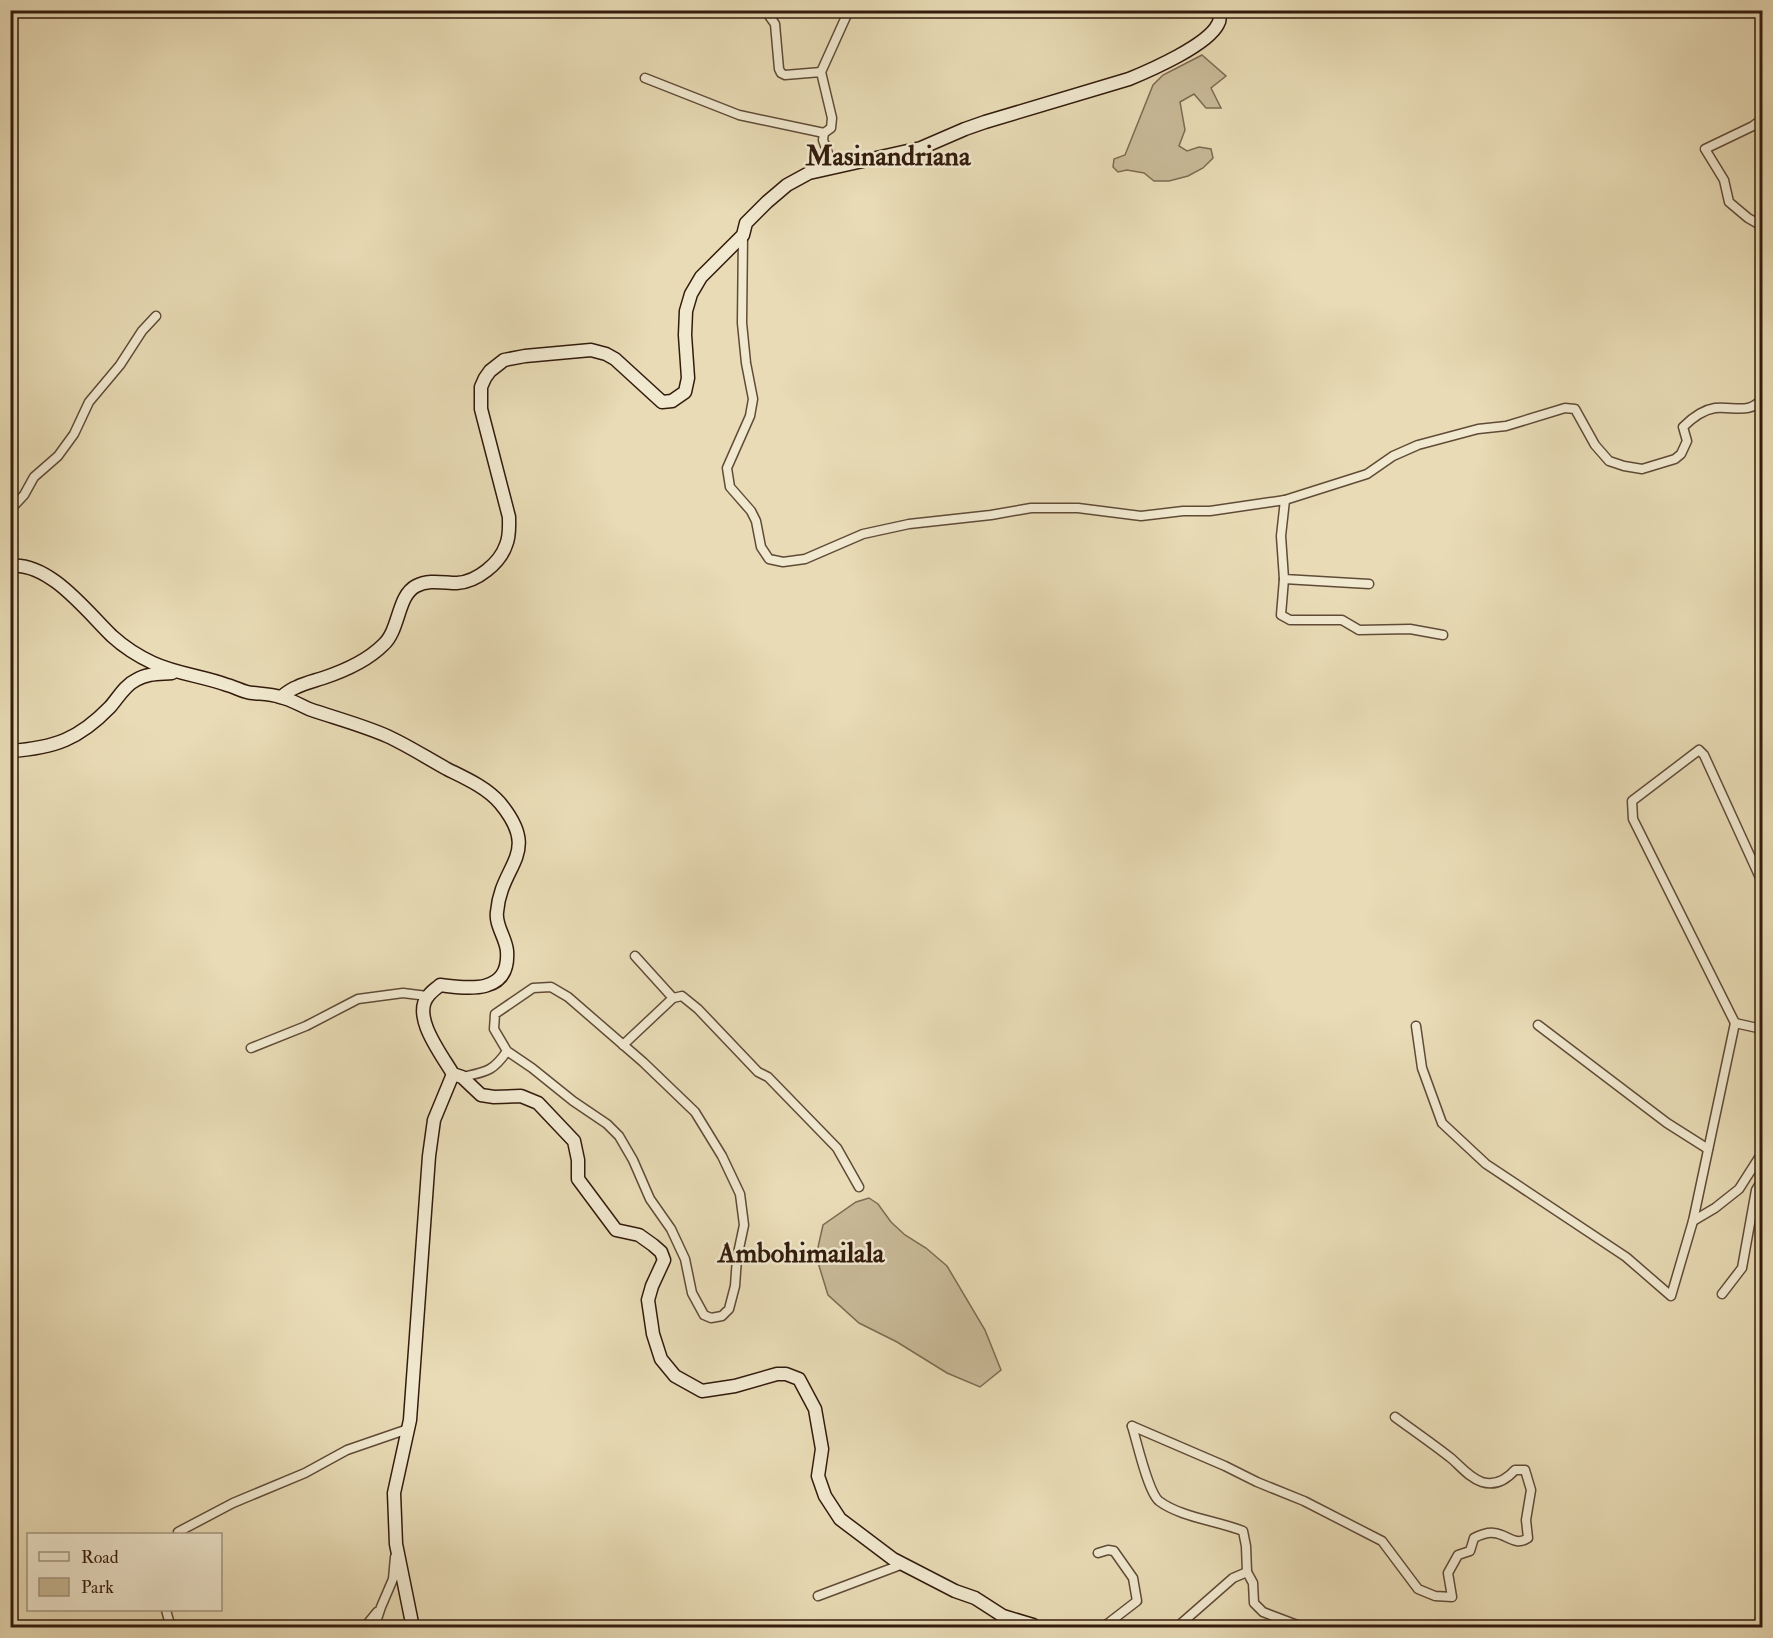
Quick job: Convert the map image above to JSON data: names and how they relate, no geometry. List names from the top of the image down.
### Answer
{
  "districts": ["Masinandriana", "Ambohimailala"],
  "legend": ["Road", "Park"]
}
